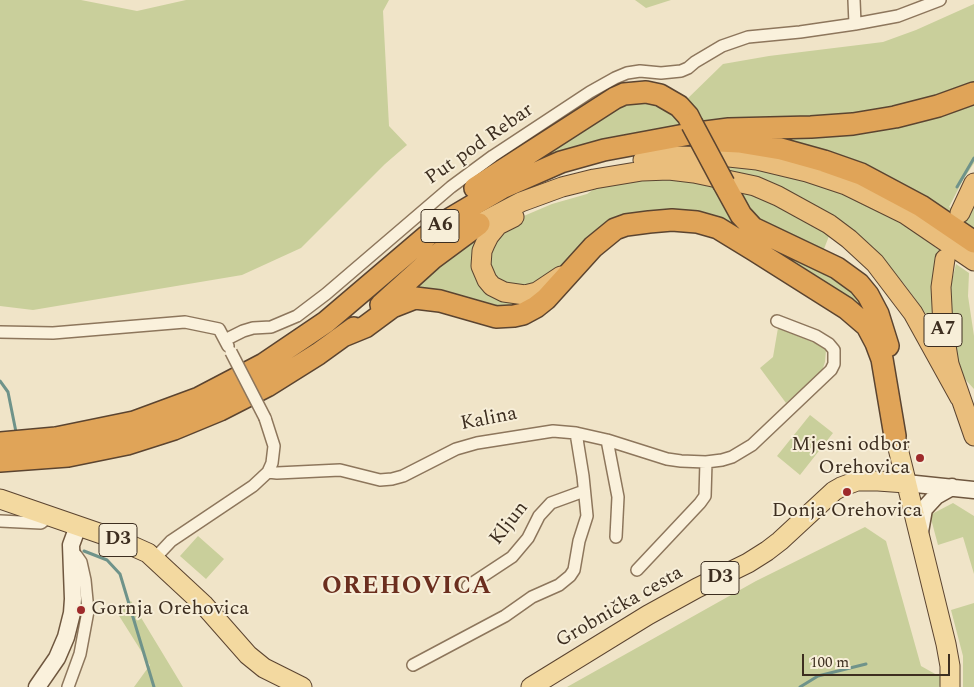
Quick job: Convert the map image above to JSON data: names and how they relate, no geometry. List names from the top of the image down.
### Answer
{
  "streets": {
    "highway": ["A6", "A7"],
    "main road": ["D3", "Grobnička cesta"],
    "street": ["Put pod Rebar", "Kalina", "Kljun"]
  },
  "districts": ["OREHOVICA"],
  "places": ["Mjesni odbor Orehovica", "Donja Orehovica", "Gornja Orehovica"],
  "scale_bar": "100 m"
}
